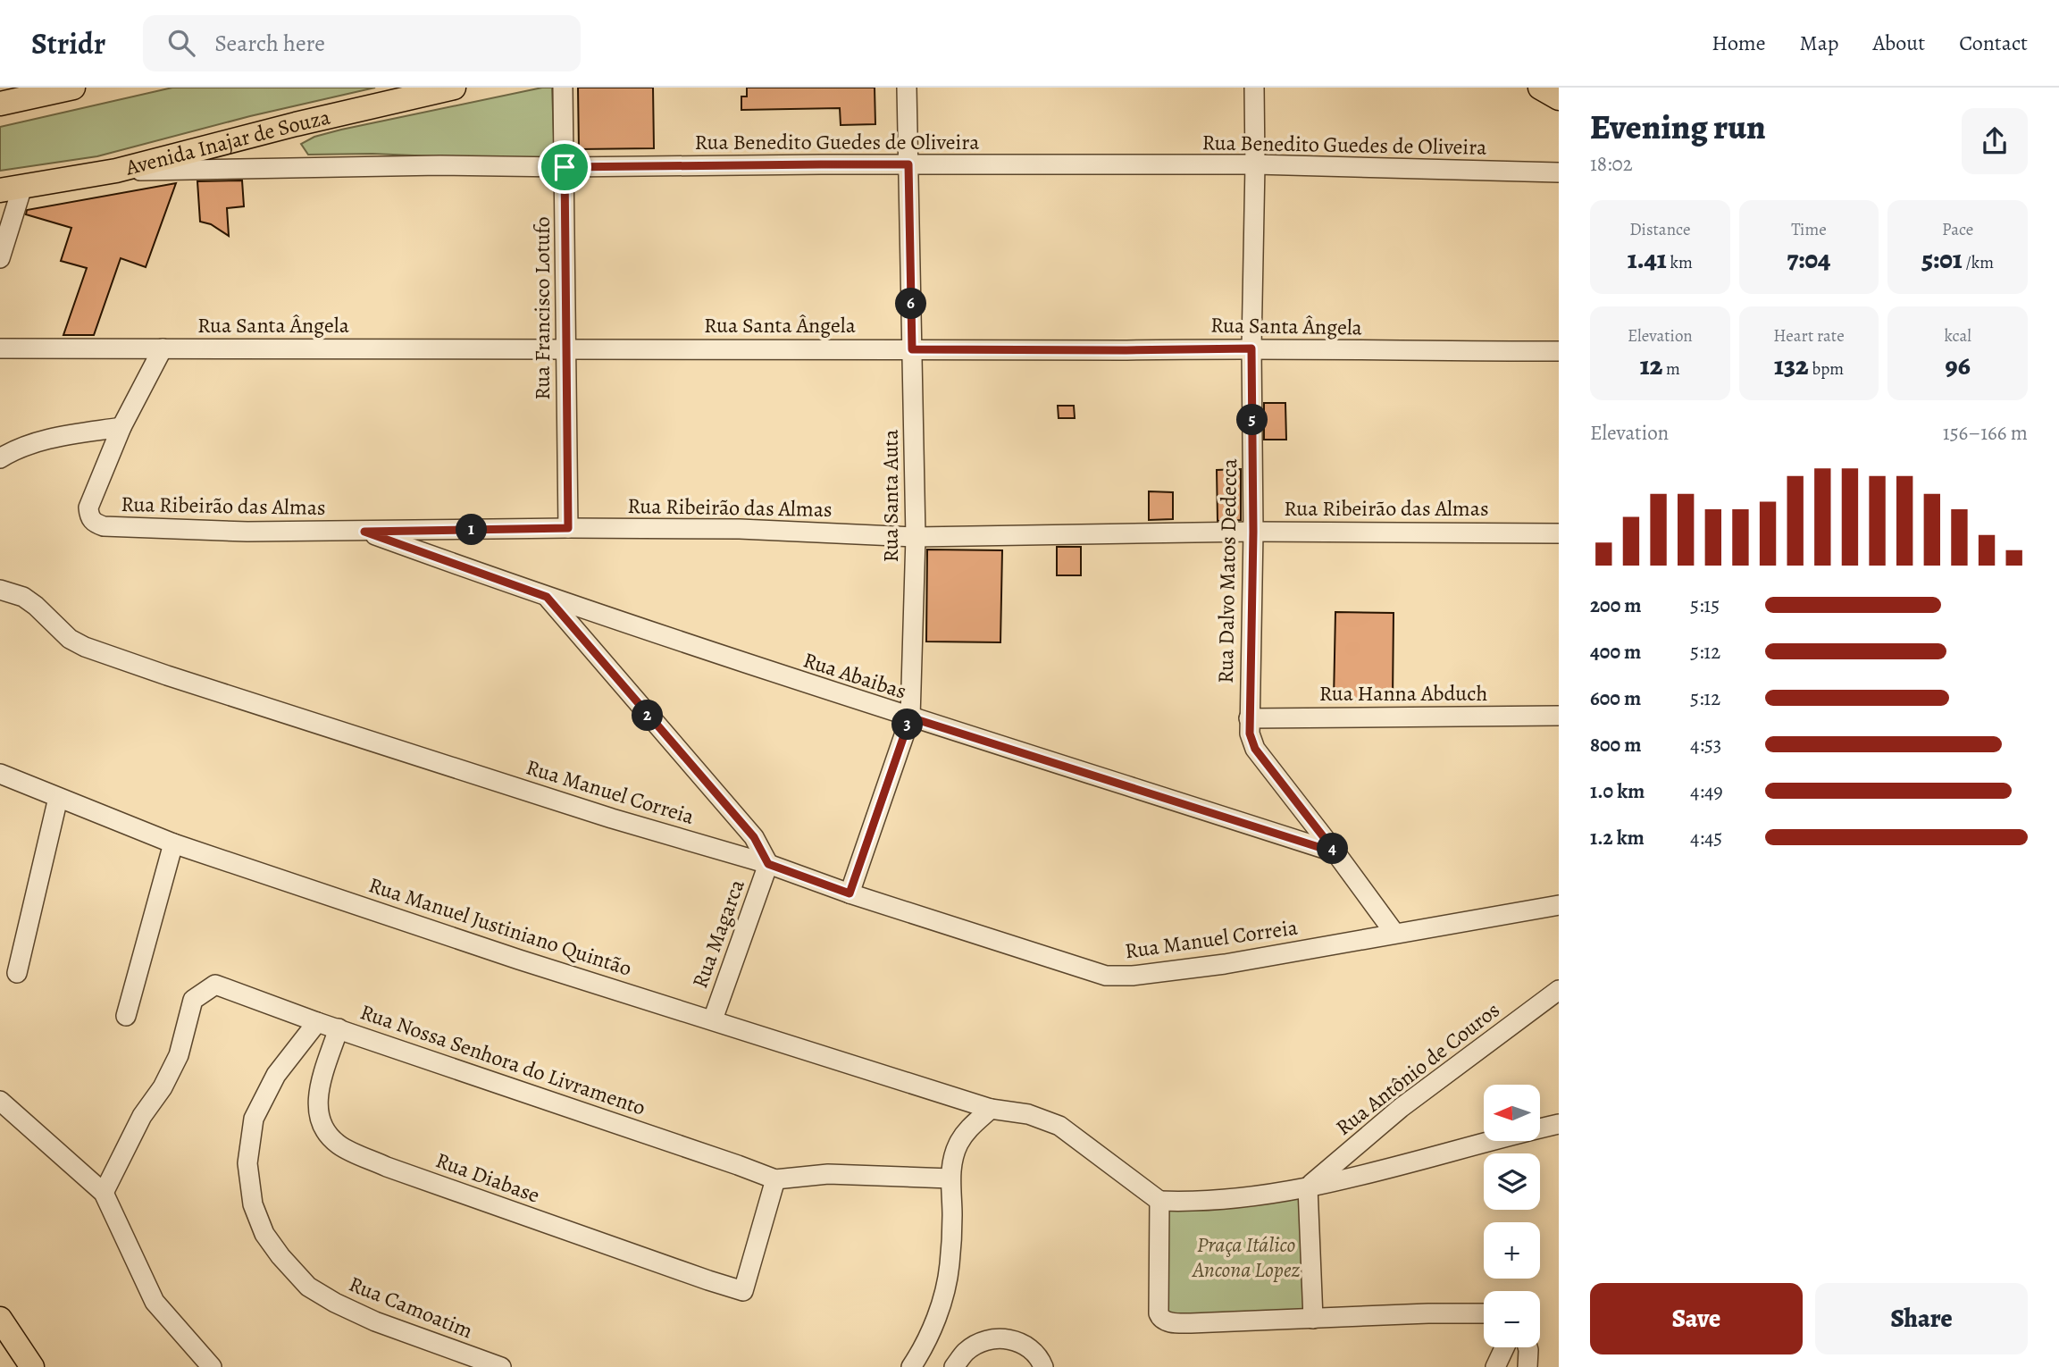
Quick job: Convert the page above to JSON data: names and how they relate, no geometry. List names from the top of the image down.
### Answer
{
  "streets": {
    "main road": ["Avenida Inajar de Souza"],
    "street": [
      "Rua Benedito Guedes de Oliveira",
      "Rua Francisco Lotufo",
      "Rua Santa Ângela",
      "Rua Santa Auta",
      "Rua Ribeirão das Almas",
      "Rua Dalvo Matos Dedecca",
      "Rua Abaibas",
      "Rua Hanna Abduch",
      "Rua Manuel Correia",
      "Rua Manuel Justiniano Quintão",
      "Rua Magarca",
      "Rua Nossa Senhora do Livramento",
      "Rua Antônio de Couros",
      "Rua Diabase",
      "Rua Camoatim"
    ]
  },
  "crossings": [
    ["Avenida Inajar de Souza", "Rua Benedito Guedes de Oliveira"],
    ["Rua Benedito Guedes de Oliveira", "Rua Francisco Lotufo"],
    ["Rua Benedito Guedes de Oliveira", "Rua Santa Auta"],
    ["Rua Benedito Guedes de Oliveira", "Rua Dalvo Matos Dedecca"],
    ["Rua Francisco Lotufo", "Rua Santa Ângela"],
    ["Rua Francisco Lotufo", "Rua Ribeirão das Almas"],
    ["Rua Santa Ângela", "Rua Santa Auta"],
    ["Rua Santa Ângela", "Rua Ribeirão das Almas"],
    ["Rua Santa Ângela", "Rua Dalvo Matos Dedecca"],
    ["Rua Santa Auta", "Rua Ribeirão das Almas"],
    ["Rua Santa Auta", "Rua Abaibas"],
    ["Rua Santa Auta", "Rua Manuel Correia"],
    ["Rua Ribeirão das Almas", "Rua Dalvo Matos Dedecca"],
    ["Rua Ribeirão das Almas", "Rua Abaibas"],
    ["Rua Dalvo Matos Dedecca", "Rua Abaibas"],
    ["Rua Dalvo Matos Dedecca", "Rua Hanna Abduch"],
    ["Rua Dalvo Matos Dedecca", "Rua Manuel Correia"],
    ["Rua Manuel Correia", "Rua Magarca"],
    ["Rua Manuel Justiniano Quintão", "Rua Magarca"],
    ["Rua Nossa Senhora do Livramento", "Rua Diabase"],
    ["Rua Nossa Senhora do Livramento", "Rua Camoatim"]
  ],
  "parks": ["Praça Itálico Ancona Lopez"],
  "north": "left",
  "page": {
    "header": "Stridr",
    "search": "Search here",
    "nav": [
      "Home",
      "Map",
      "About",
      "Contact"
    ],
    "heading": ["Evening run", "18:02"],
    "stats": [
      ["Distance", "1.41 km"],
      ["Time", "7:04"],
      ["Pace", "5:01 /km"],
      ["Elevation", "12 m"],
      ["Heart rate", "132 bpm"],
      ["kcal", "96"]
    ],
    "pins": [
      "6",
      "5",
      "1",
      "2",
      "3",
      "4"
    ],
    "chart": ["Elevation", "156–166 m"],
    "list": [
      {
        "name": "200 m",
        "note": "5:15"
      },
      {
        "name": "400 m",
        "note": "5:12"
      },
      {
        "name": "600 m",
        "note": "5:12"
      },
      {
        "name": "800 m",
        "note": "4:53"
      },
      {
        "name": "1.0 km",
        "note": "4:49"
      },
      {
        "name": "1.2 km",
        "note": "4:45"
      }
    ],
    "map_buttons": ["+", "−"],
    "buttons": ["Save", "Share"]
  }
}
